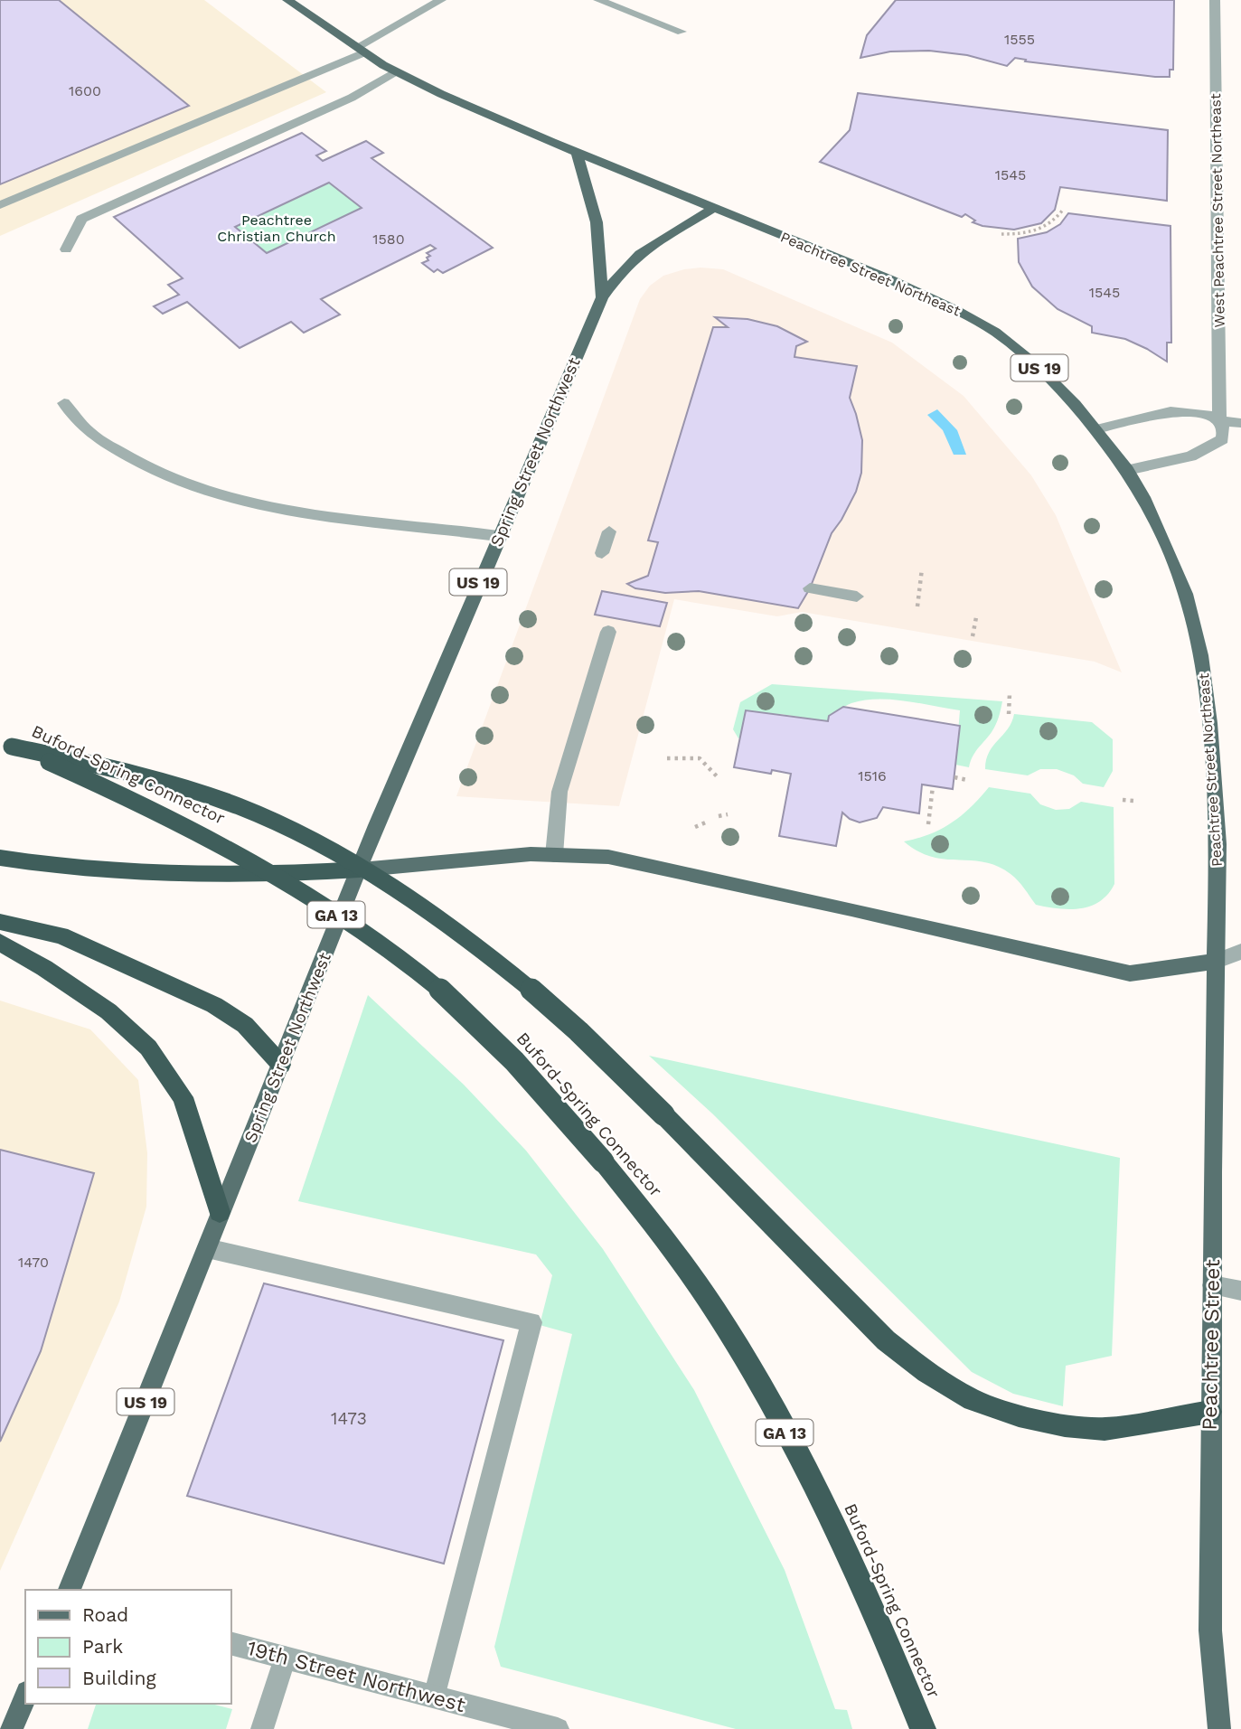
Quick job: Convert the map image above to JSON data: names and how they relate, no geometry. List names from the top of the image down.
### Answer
{
  "streets": {
    "highway": ["Buford-Spring Connector", "GA 13"],
    "main road": [
      "Peachtree Street Northeast",
      "US 19",
      "Spring Street Northwest",
      "Peachtree Street"
    ],
    "street": ["West Peachtree Street Northeast", "19th Street Northwest"]
  },
  "crossings": [
    ["West Peachtree Street Northeast", "Peachtree Street Northeast"],
    ["Peachtree Street Northeast", "Spring Street Northwest"],
    ["Peachtree Street Northeast", "Peachtree Street"]
  ],
  "parks": ["Peachtree Christian Church"],
  "house_numbers": [
    "1555",
    "1600",
    "1545",
    "1580",
    "1545",
    "1516",
    "1470",
    "1473"
  ],
  "legend": ["Road", "Park", "Building"]
}
